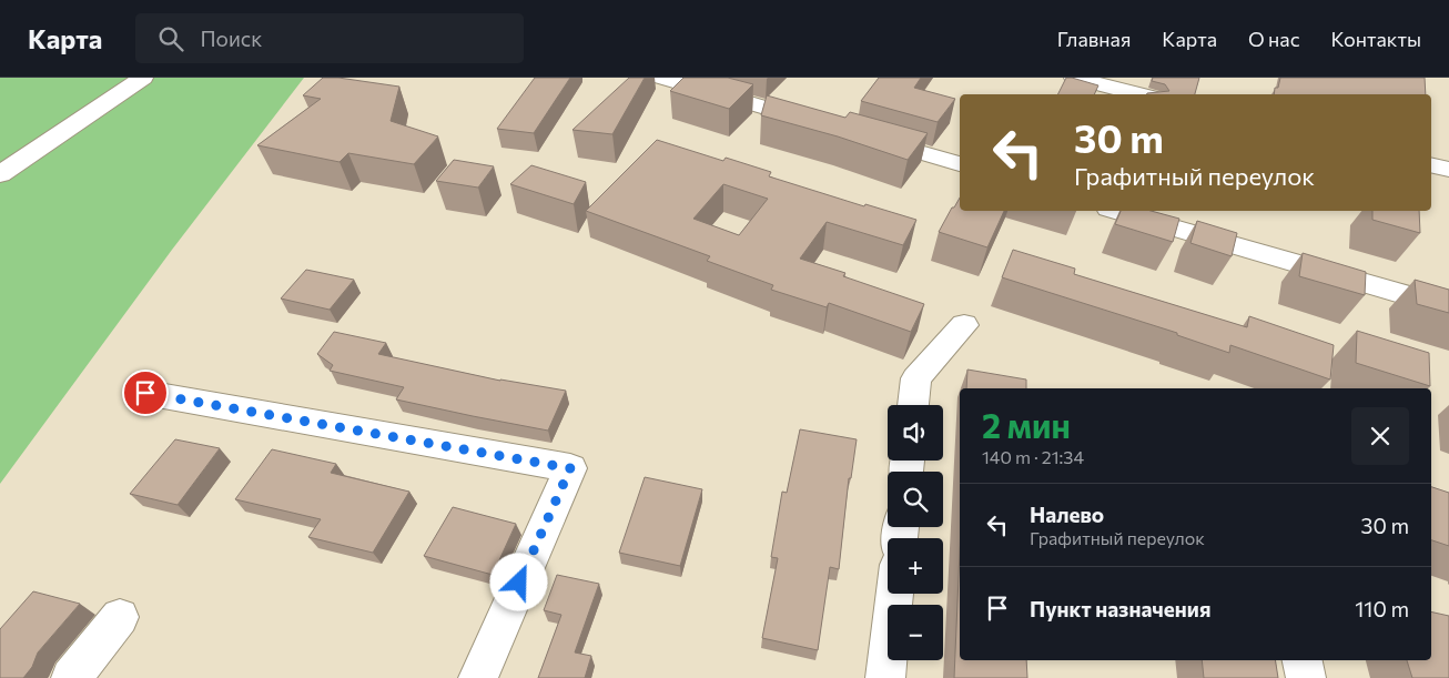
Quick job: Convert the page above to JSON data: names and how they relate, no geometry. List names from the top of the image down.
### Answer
{
  "page": {
    "header": "Карта",
    "search": "Поиск",
    "nav": [
      "Главная",
      "Карта",
      "О нас",
      "Контакты"
    ],
    "turn": ["30 m", "Графитный переулок"],
    "heading": ["2 мин", "140 m · 21:34"],
    "map_buttons": ["+", "−"],
    "list": [
      {
        "name": "Налево",
        "note": "Графитный переулок",
        "value": "30 m"
      },
      {
        "name": "Пункт назначения",
        "value": "110 m"
      }
    ]
  }
}
